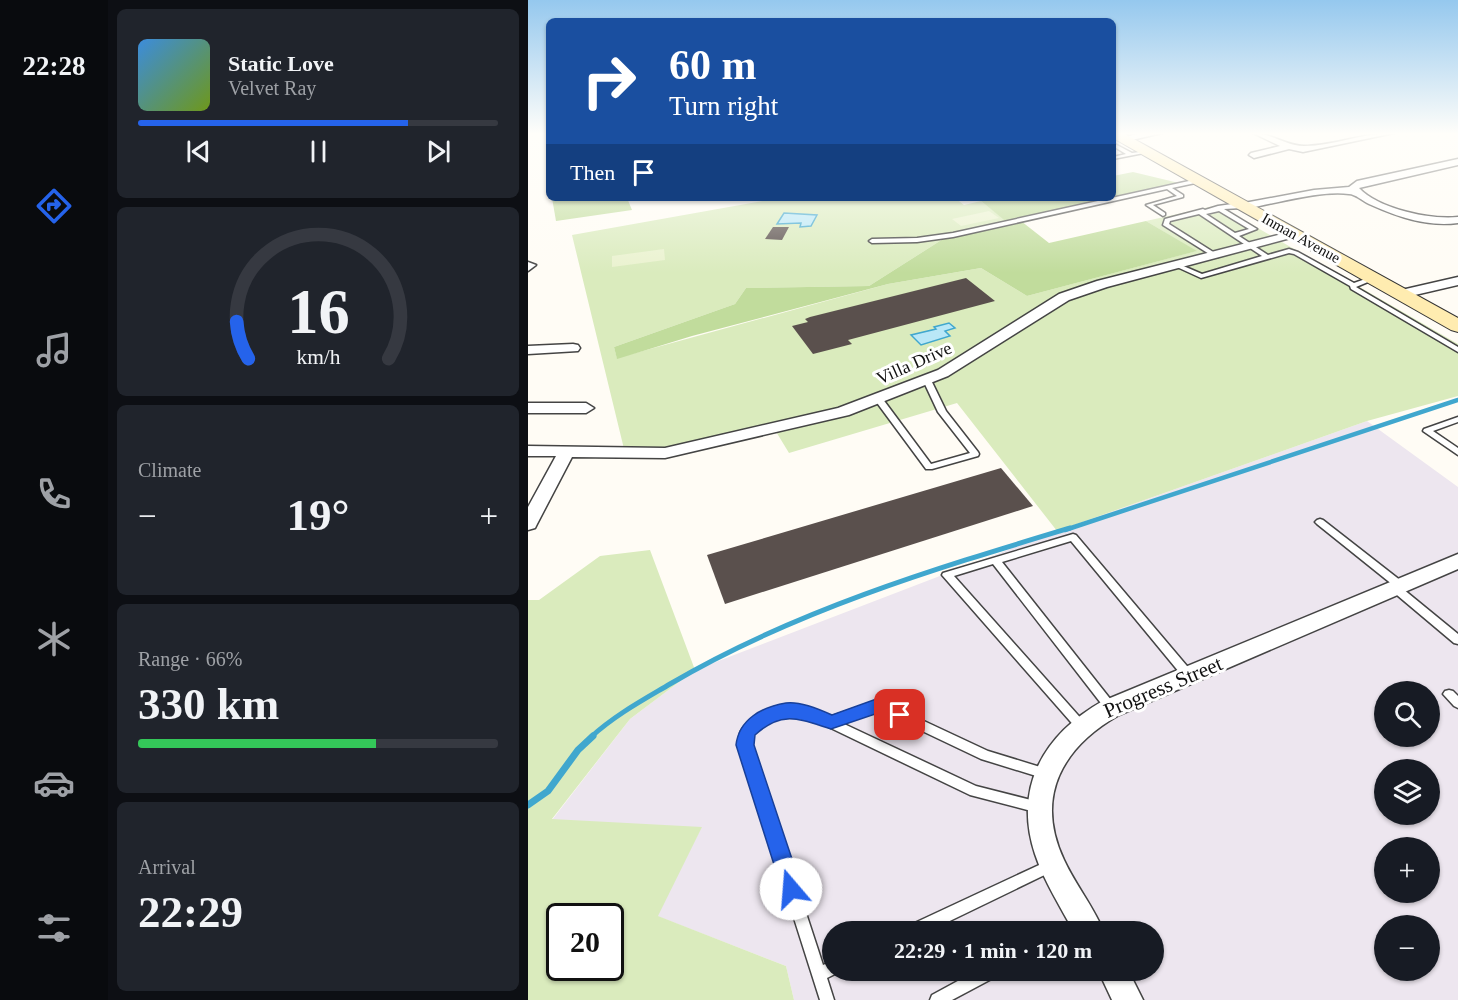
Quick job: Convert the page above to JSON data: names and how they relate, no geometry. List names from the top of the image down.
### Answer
{
  "streets": {
    "main road": ["Inman Avenue"],
    "street": ["Villa Drive", "Progress Street"]
  },
  "crossings": [
    ["Inman Avenue", "Villa Drive"]
  ],
  "page": {
    "tabs": "22:28",
    "turn": ["60 m", "Turn right"],
    "song": ["Static Love", "Velvet Ray"],
    "then": "Then",
    "tile": [
      "Climate",
      ["Range · 66%", "330 km"],
      ["Arrival", "22:29"]
    ],
    "heat": ["−", "19°", "+"],
    "map_buttons": ["+", "−"],
    "limit": "20",
    "trip": "22:29 · 1 min · 120 m",
    "gauge": ["16", "km/h"]
  }
}
